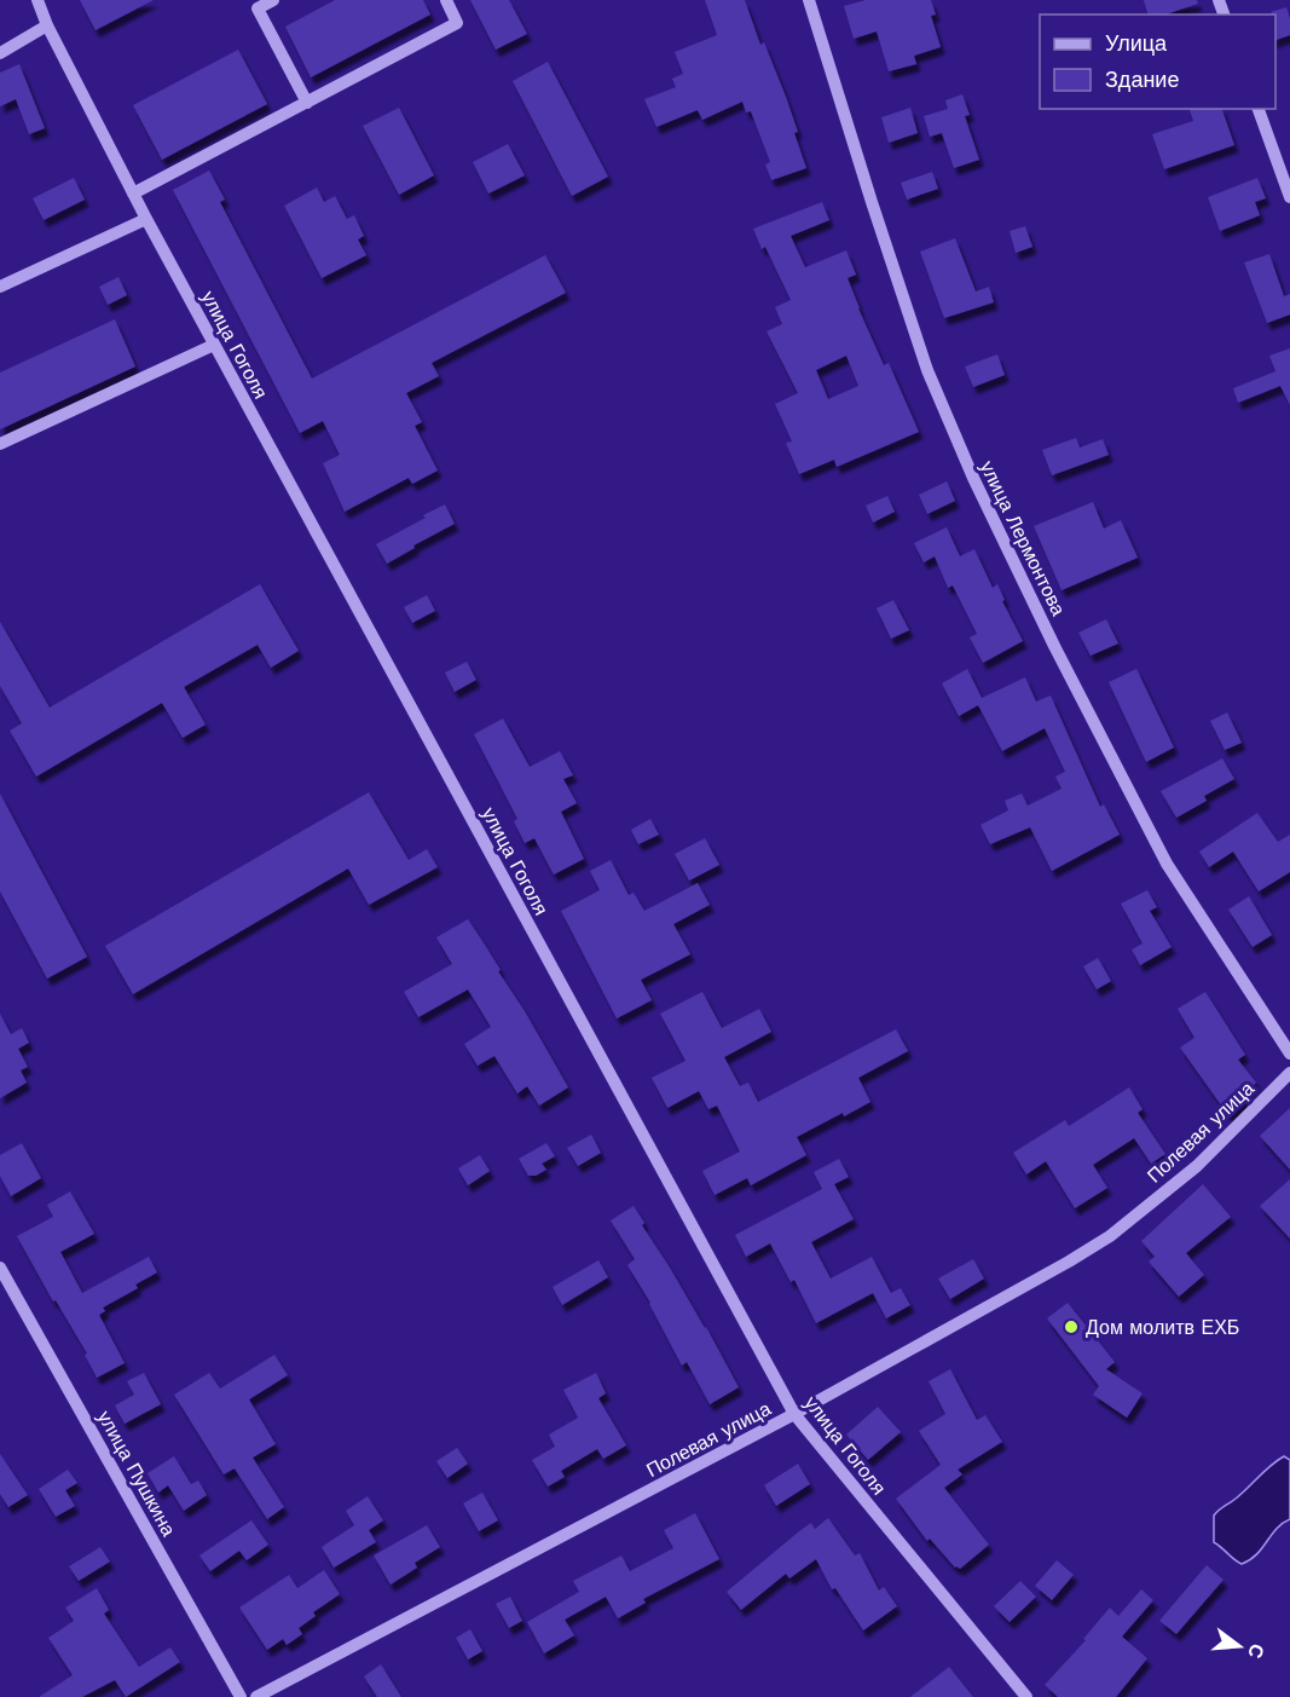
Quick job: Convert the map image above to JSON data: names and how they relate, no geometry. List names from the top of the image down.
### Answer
{
  "streets": {
    "street": [
      "улица Гоголя",
      "улица Лермонтова",
      "Полевая улица",
      "улица Пушкина"
    ]
  },
  "crossings": [
    ["улица Гоголя", "Полевая улица"]
  ],
  "places": ["Дом молитв ЕХБ"],
  "legend": ["Улица", "Здание"],
  "north": "right"
}
